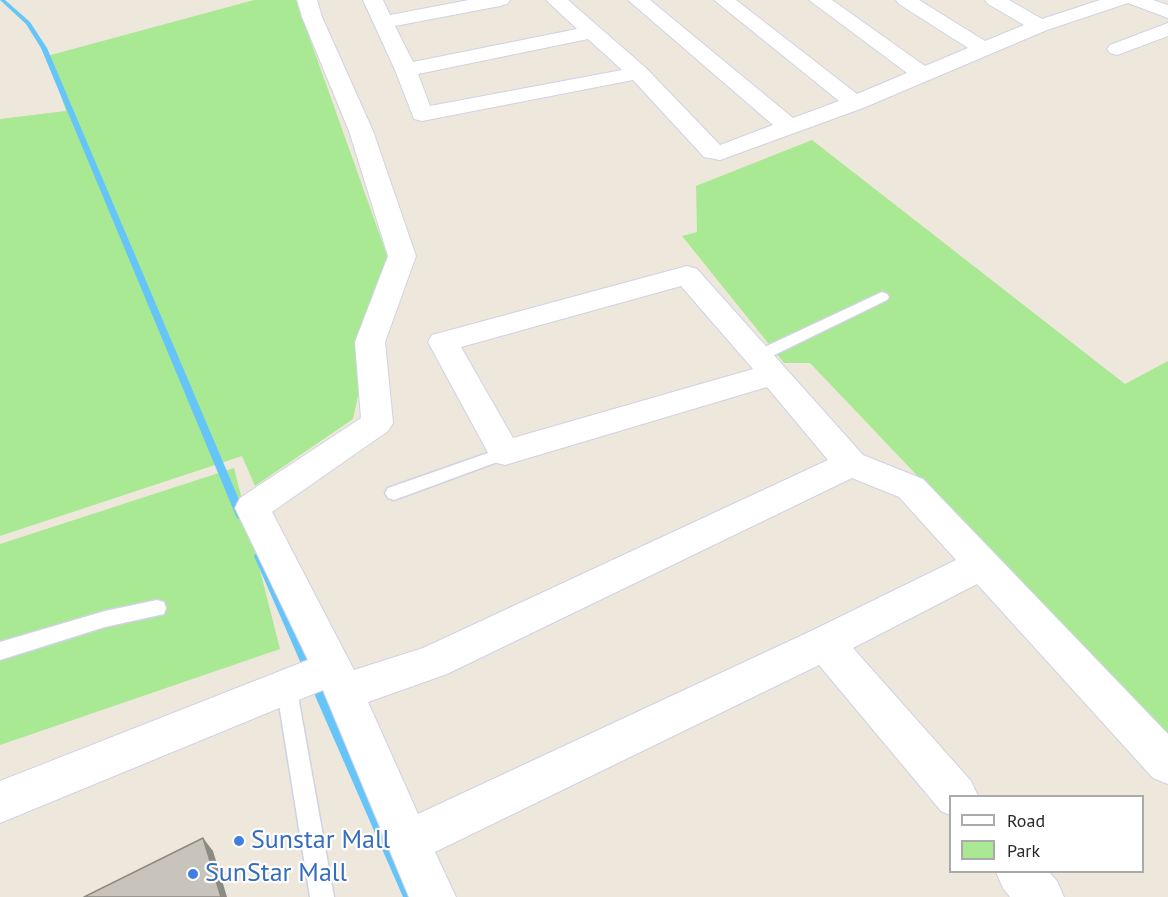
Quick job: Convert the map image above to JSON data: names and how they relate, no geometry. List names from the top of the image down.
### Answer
{
  "places": ["Sunstar Mall", "SunStar Mall"],
  "legend": ["Road", "Park"]
}
